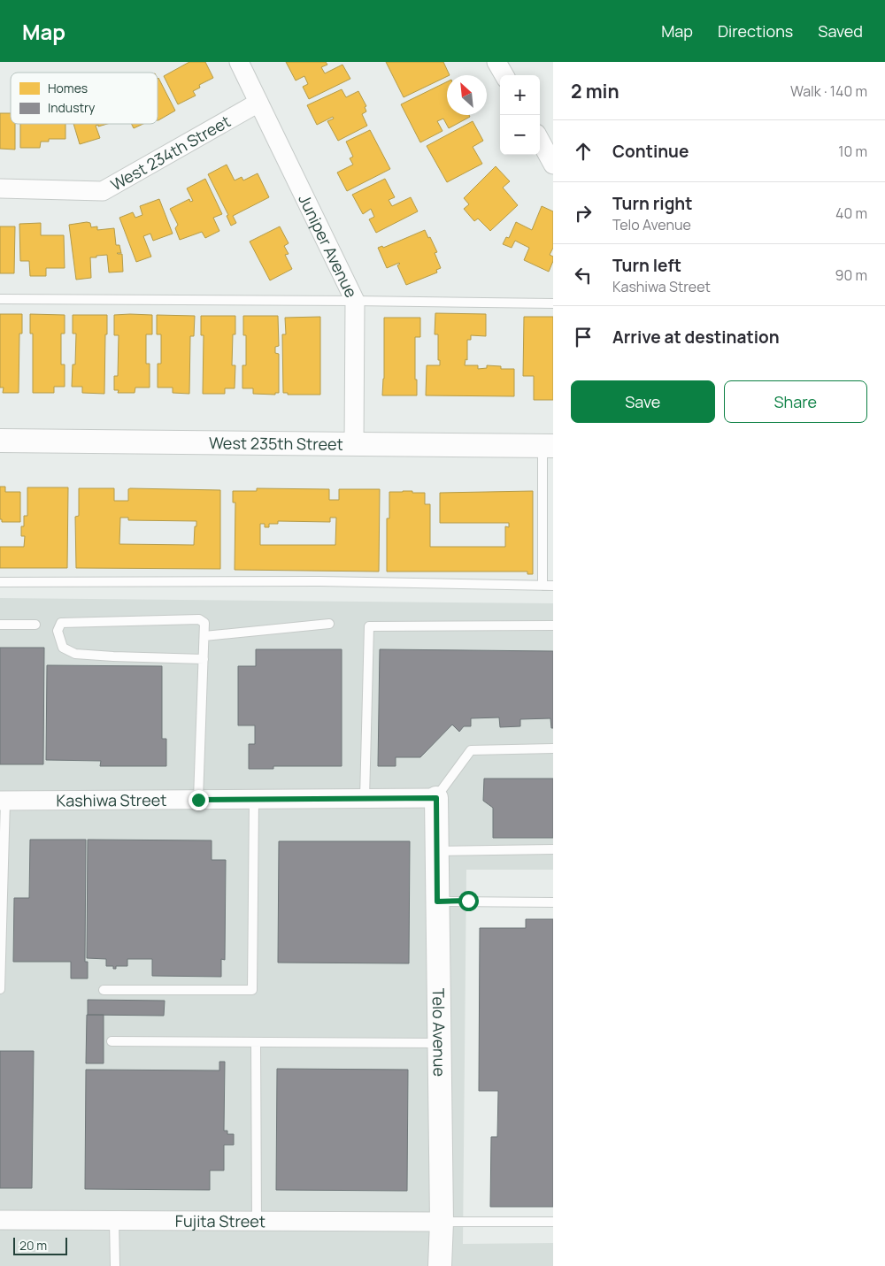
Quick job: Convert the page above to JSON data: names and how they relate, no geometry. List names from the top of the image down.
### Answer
{
  "streets": {
    "street": [
      "West 234th Street",
      "Juniper Avenue",
      "West 235th Street",
      "Kashiwa Street",
      "Telo Avenue",
      "Fujita Street"
    ]
  },
  "crossings": [
    ["West 234th Street", "Juniper Avenue"],
    ["Juniper Avenue", "West 235th Street"],
    ["Kashiwa Street", "Telo Avenue"],
    ["Telo Avenue", "Fujita Street"]
  ],
  "legend": ["Homes", "Industry"],
  "scale_bar": "20 m",
  "north": "top left",
  "page": {
    "header": "Map",
    "nav": ["Map", "Directions", "Saved"],
    "heading": ["2 min", "Walk · 140 m"],
    "map_buttons": ["+", "−"],
    "list": [
      ["Continue", "10 m"],
      ["Turn right", "Telo Avenue", "40 m"],
      ["Turn left", "Kashiwa Street", "90 m"],
      "Arrive at destination"
    ],
    "buttons": ["Save", "Share"],
    "scale": "20 m"
  }
}
